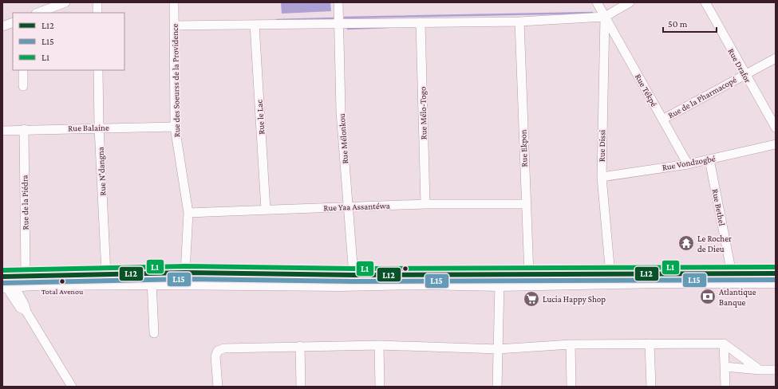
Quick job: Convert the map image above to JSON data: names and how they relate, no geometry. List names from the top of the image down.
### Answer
{
  "streets": {
    "street": [
      "Rue Drafor",
      "Rue des Soeurss de la Providence",
      "Rue Tékpé",
      "Rue de la Pharmacopé",
      "Rue Mélo-Togo",
      "Rue le Lac",
      "Rue Balaine",
      "Rue Mélonkou",
      "Rue Dissi",
      "Rue Ekpon",
      "Rue Vondzogbé",
      "Rue N'dangna",
      "Rue de la Piédra",
      "Rue Yaa Assantéwa",
      "Rue Bethel"
    ]
  },
  "crossings": [
    ["Rue Drafor", "Rue de la Pharmacopé"],
    ["Rue des Soeurss de la Providence", "Rue Balaine"],
    ["Rue des Soeurss de la Providence", "Rue Yaa Assantéwa"],
    ["Rue Tékpé", "Rue de la Pharmacopé"],
    ["Rue Tékpé", "Rue Dissi"],
    ["Rue Tékpé", "Rue Vondzogbé"],
    ["Rue Mélo-Togo", "Rue Yaa Assantéwa"],
    ["Rue le Lac", "Rue Yaa Assantéwa"],
    ["Rue Balaine", "Rue N'dangna"],
    ["Rue Balaine", "Rue de la Piédra"],
    ["Rue Mélonkou", "Rue Yaa Assantéwa"],
    ["Rue Dissi", "Rue Vondzogbé"],
    ["Rue Ekpon", "Rue Yaa Assantéwa"],
    ["Rue Vondzogbé", "Rue Bethel"]
  ],
  "places": {
    "temple": ["Le Rocher de Dieu"],
    "other": ["Total Avenou"],
    "bank": ["Atlantique Banque"],
    "supermarket": ["Lucia Happy Shop"]
  },
  "lines": ["transit line L1", "transit line L12", "transit line L15"],
  "legend": ["L12", "L15", "L1"],
  "scale_bar": "50 m"
}
